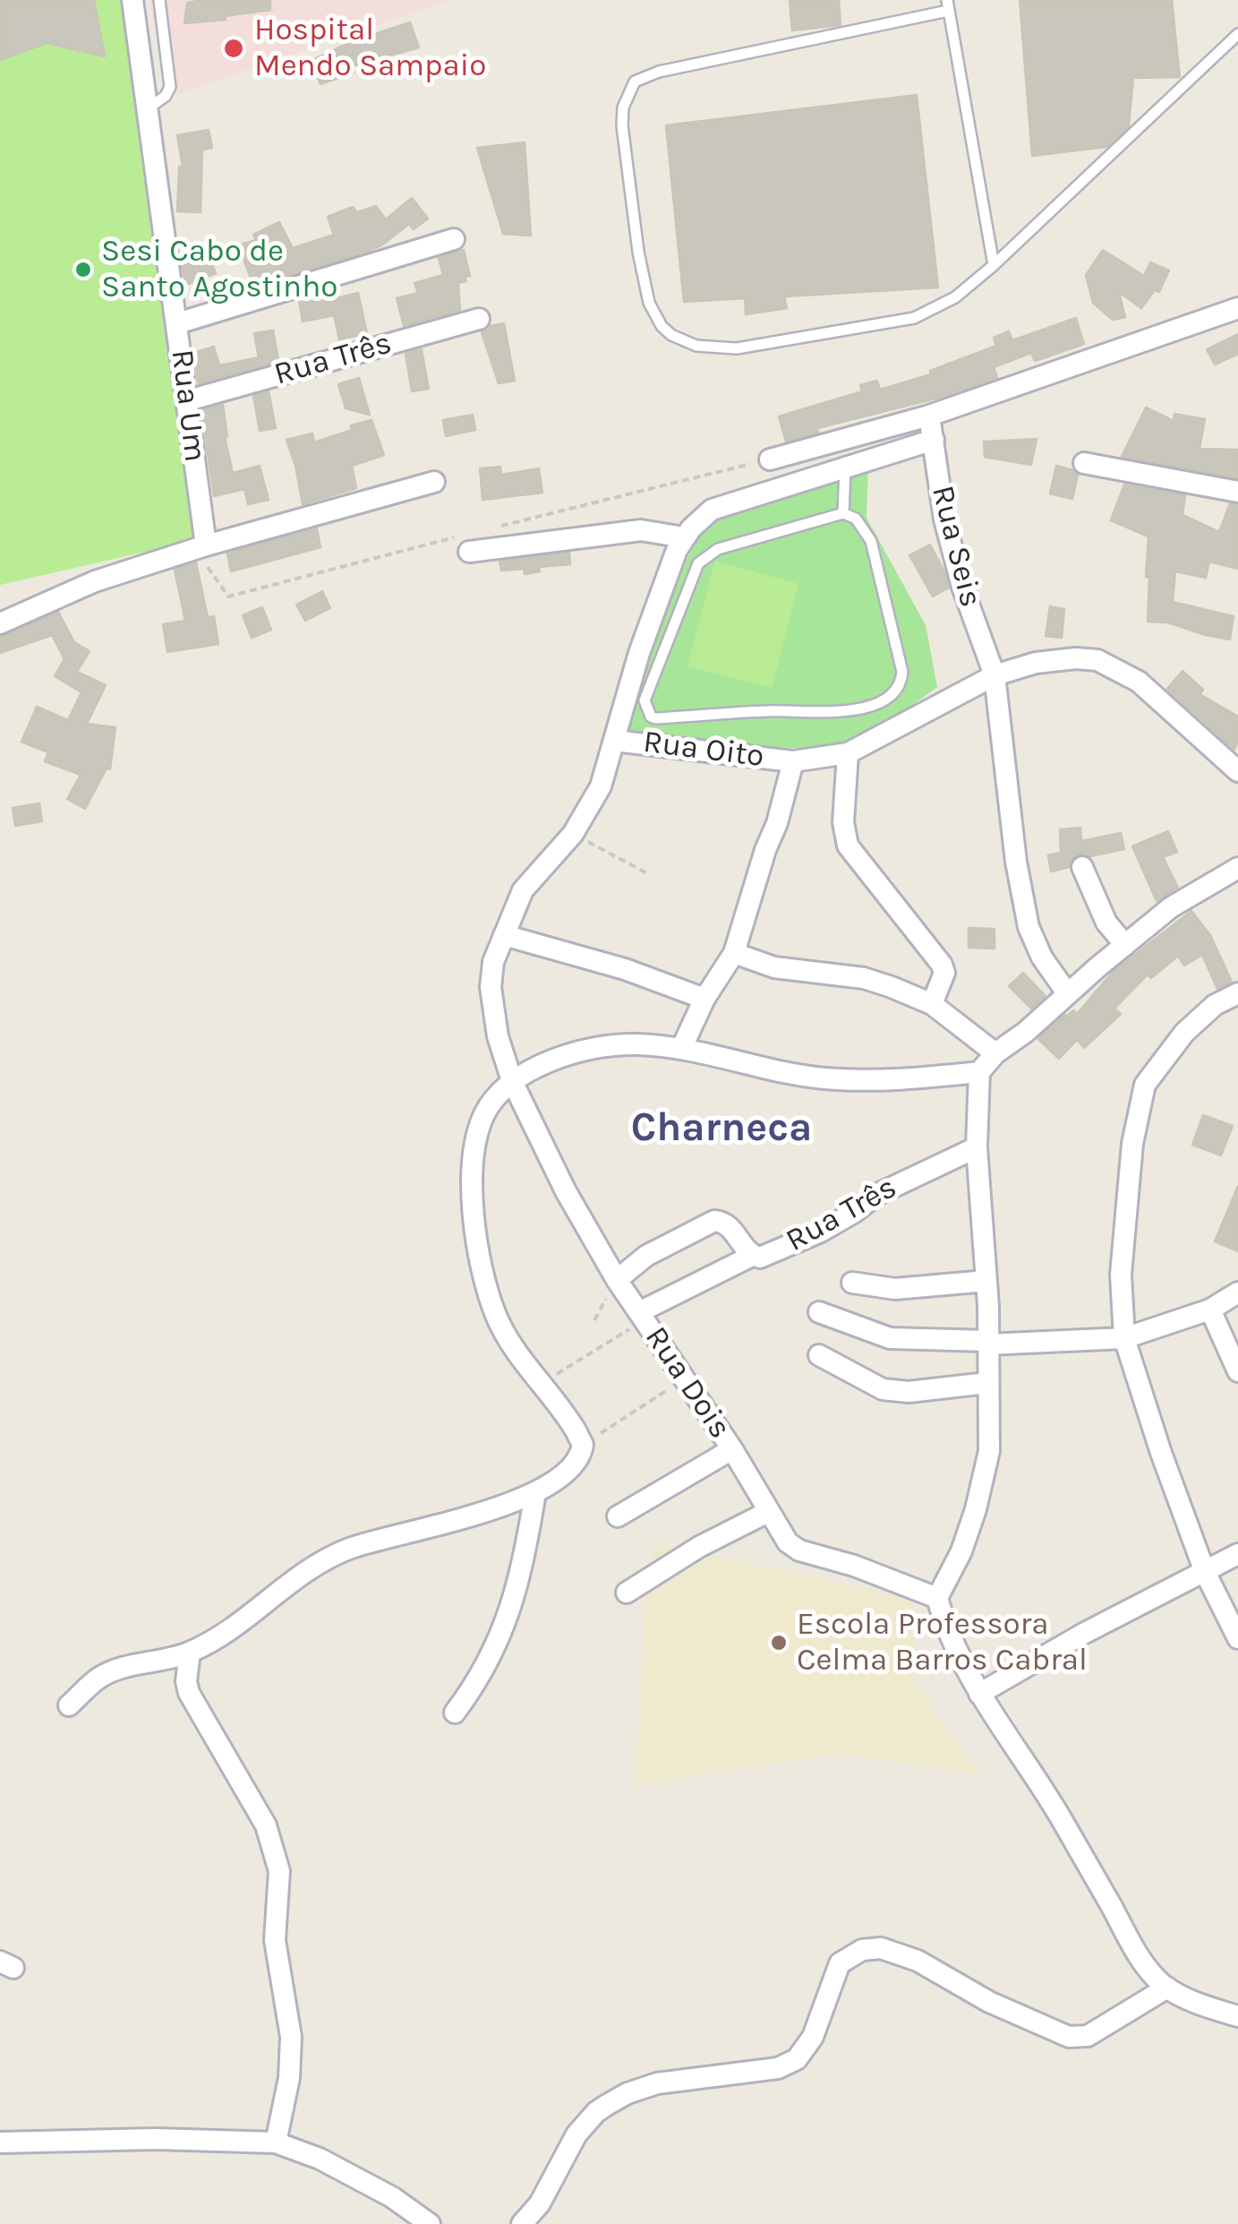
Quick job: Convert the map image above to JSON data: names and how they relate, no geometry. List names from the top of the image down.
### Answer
{
  "streets": {
    "street": [
      "Rua Três",
      "Rua Um",
      "Rua Seis",
      "Rua Oito",
      "Rua Dois"
    ]
  },
  "crossings": [
    ["Rua Três", "Rua Um"],
    ["Rua Três", "Rua Dois"],
    ["Rua Seis", "Rua Oito"],
    ["Rua Oito", "Rua Dois"]
  ],
  "districts": ["Charneca"],
  "places": ["Hospital Mendo Sampaio", "Sesi Cabo de Santo Agostinho", "Escola Professora Celma Barros Cabral"]
}
